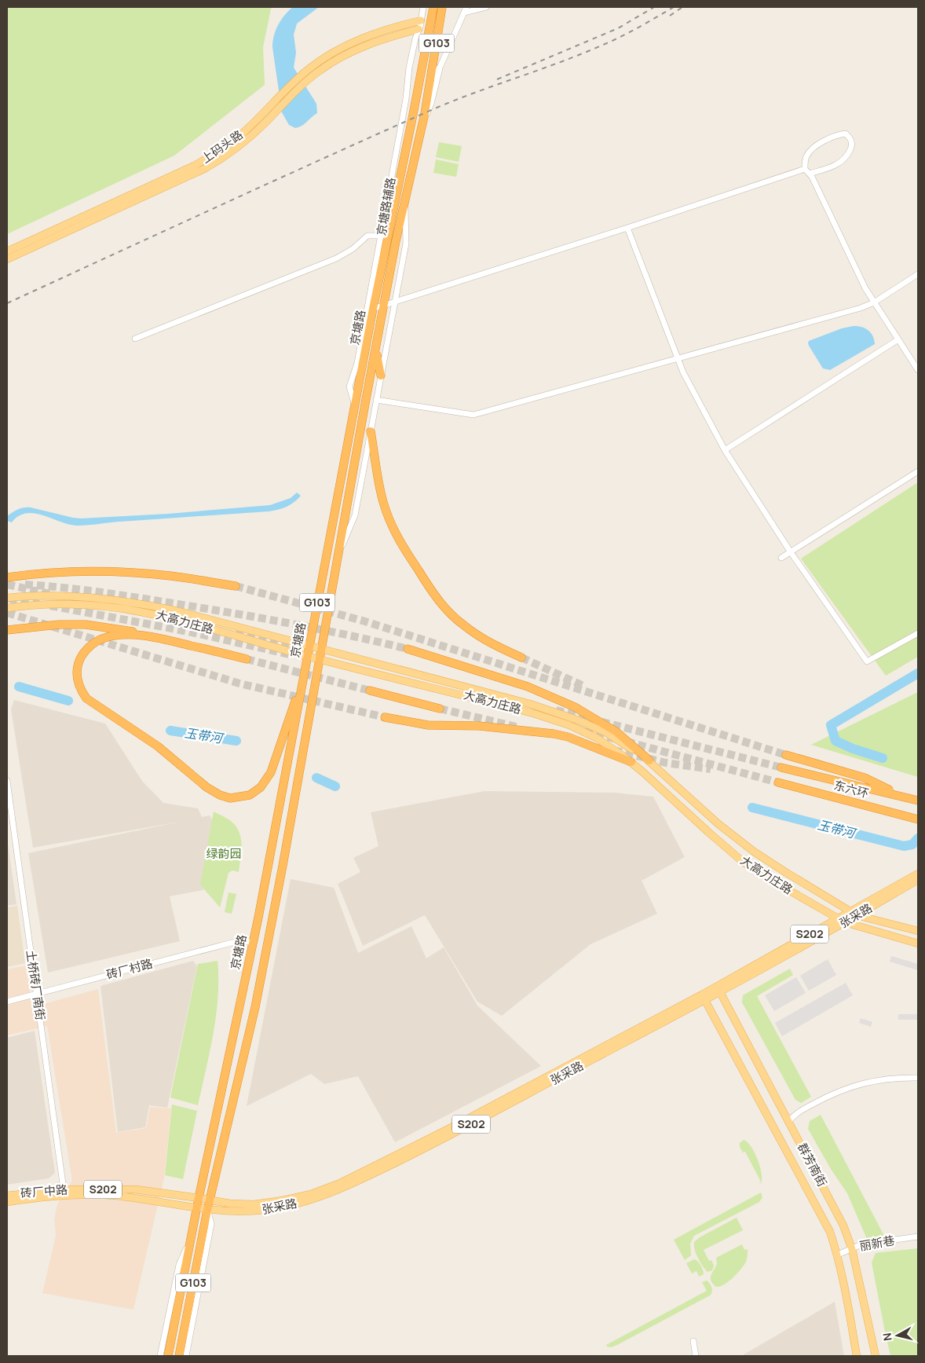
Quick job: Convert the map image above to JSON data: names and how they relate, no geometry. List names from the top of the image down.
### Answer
{
  "streets": {
    "highway": ["G103", "京塘路", "东六环"],
    "main road": [
      "上码头路",
      "大高力庄路",
      "张采路",
      "S202",
      "群芳南街",
      "砖厂中路"
    ],
    "street": [
      "京塘路辅路",
      "砖厂村路",
      "土桥砖厂南街",
      "丽新巷"
    ]
  },
  "crossings": [
    ["G103", "京塘路"],
    ["G103", "张采路"],
    ["G103", "砖厂中路"],
    ["上码头路", "京塘路辅路"],
    ["京塘路辅路", "京塘路"],
    ["京塘路", "大高力庄路"],
    ["京塘路", "张采路"],
    ["京塘路", "砖厂村路"],
    ["京塘路", "砖厂中路"],
    ["大高力庄路", "张采路"],
    ["张采路", "群芳南街"],
    ["张采路", "砖厂中路"],
    ["砖厂村路", "土桥砖厂南街"],
    ["土桥砖厂南街", "砖厂中路"],
    ["群芳南街", "丽新巷"]
  ],
  "water": ["玉带河"],
  "parks": ["绿韵园"],
  "north": "left"
}
